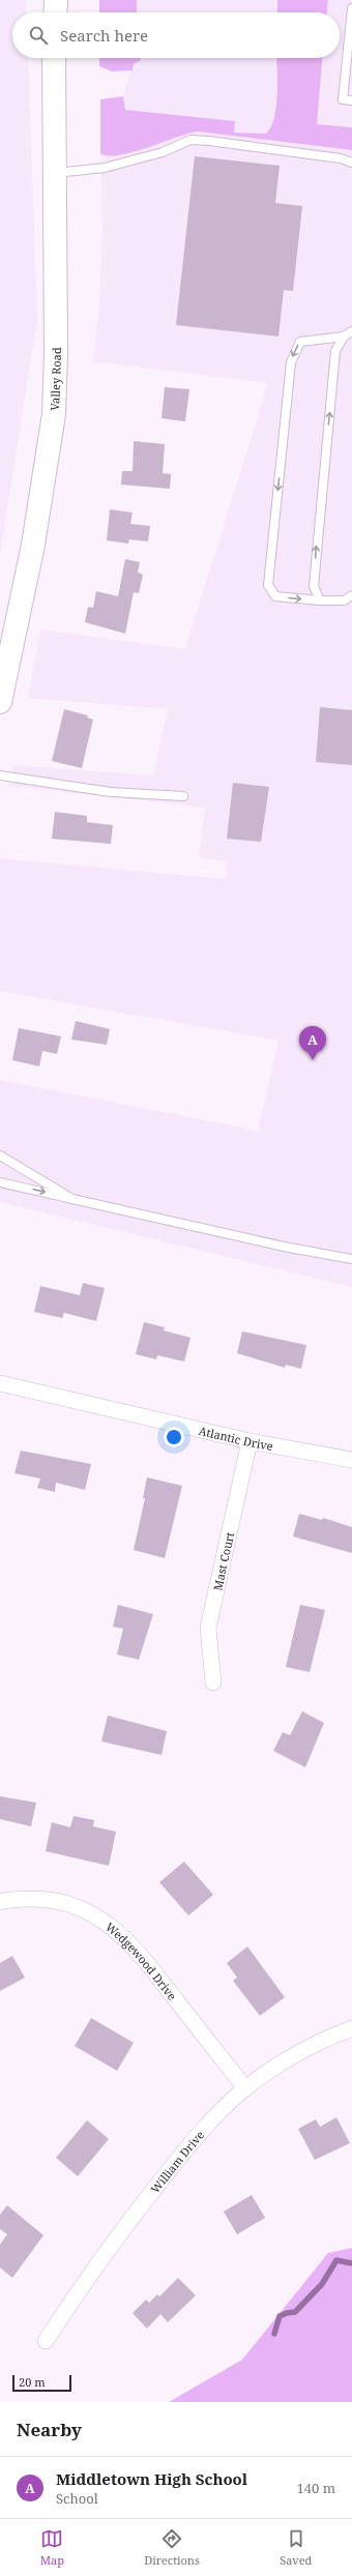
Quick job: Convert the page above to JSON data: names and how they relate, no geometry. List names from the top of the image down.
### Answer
{
  "streets": {
    "main road": ["Valley Road"],
    "street": [
      "Atlantic Drive",
      "Mast Court",
      "Wedgewood Drive",
      "William Drive"
    ]
  },
  "crossings": [
    ["Atlantic Drive", "Mast Court"],
    ["Wedgewood Drive", "William Drive"]
  ],
  "scale_bar": "20 m",
  "page": {
    "search": "Search here",
    "pins": "A",
    "scale": "20 m",
    "heading": "Nearby",
    "list": [
      {
        "mark": "A",
        "name": "Middletown High School",
        "note": "School",
        "value": "140 m"
      }
    ],
    "nav": ["Map", "Directions", "Saved"]
  }
}
